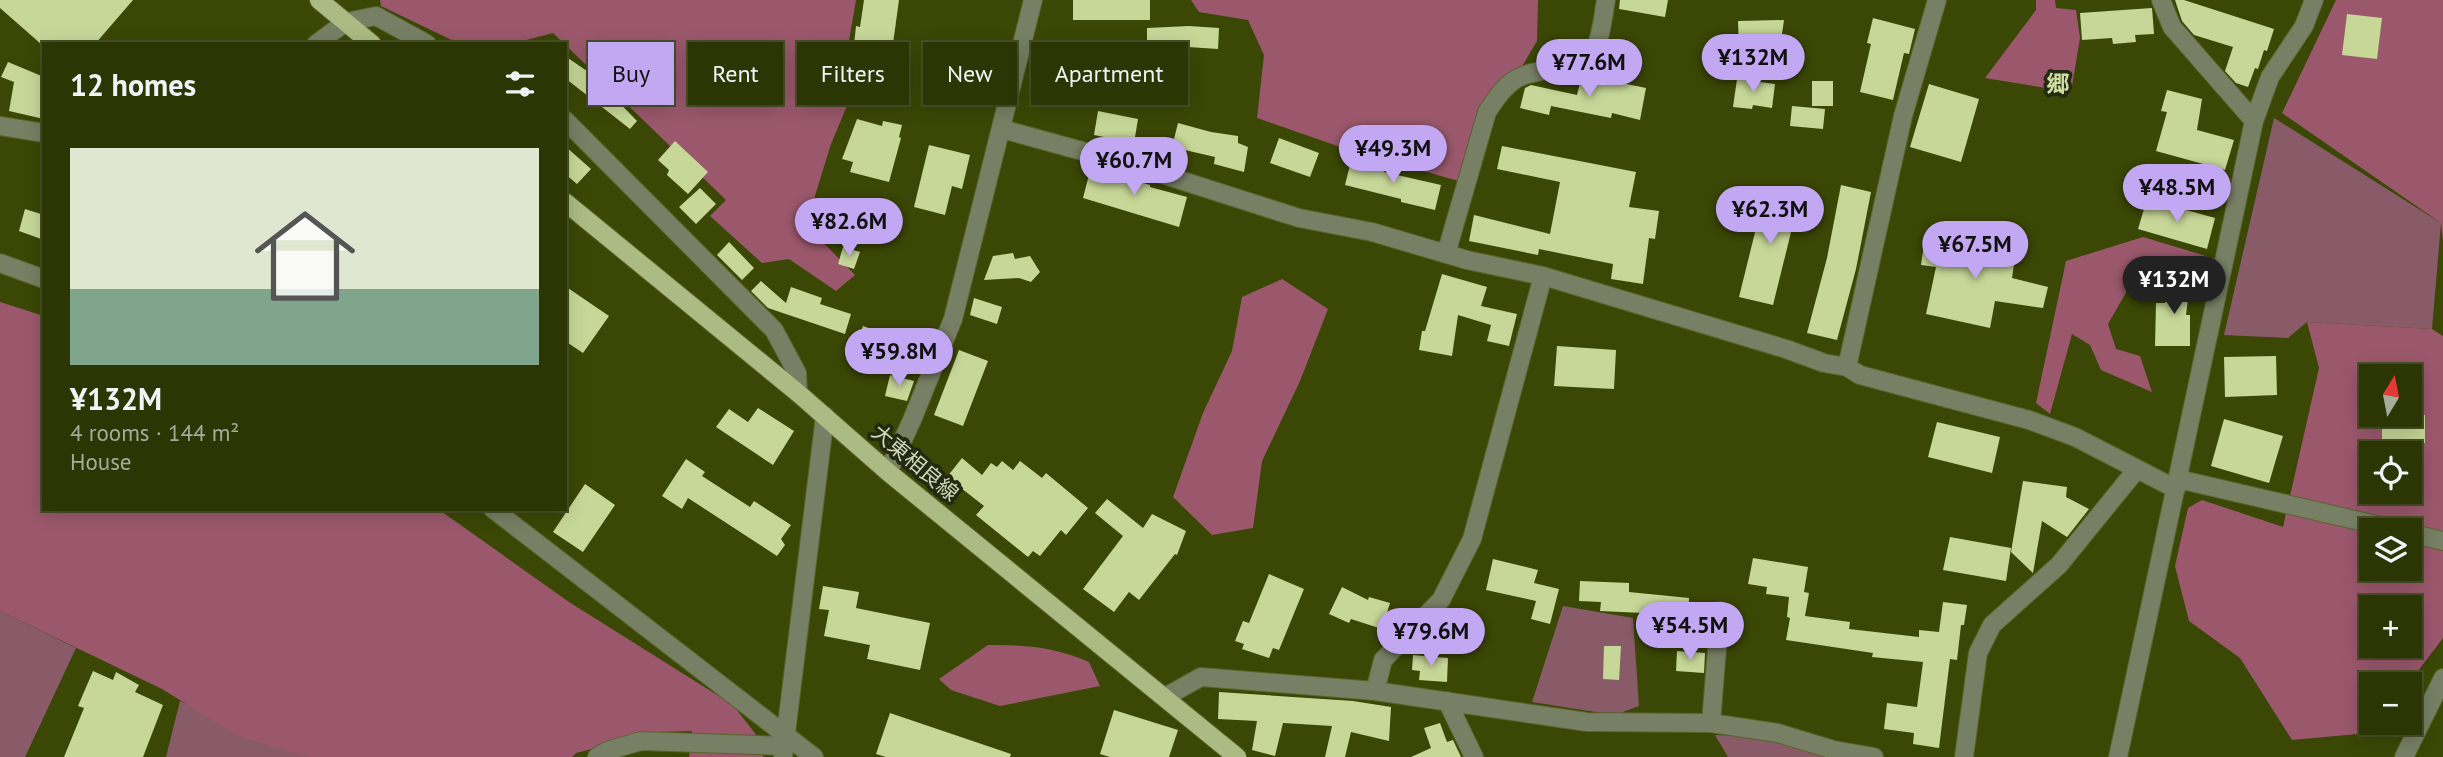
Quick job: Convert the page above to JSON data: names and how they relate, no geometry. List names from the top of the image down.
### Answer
{
  "streets": {
    "main road": ["大東相良線"]
  },
  "districts": ["郷"],
  "north": "top",
  "page": {
    "price": [
      "¥132M",
      "¥77.6M",
      "¥49.3M",
      "¥60.7M",
      "¥48.5M",
      "¥62.3M",
      "¥82.6M",
      "¥67.5M",
      "¥132M",
      "¥59.8M",
      "¥54.5M",
      "¥79.6M"
    ],
    "chip": [
      "Buy",
      "Rent",
      "Filters",
      "New",
      "Apartment"
    ],
    "heading": "12 homes",
    "list": [
      {
        "name": "¥132M",
        "note": "4 rooms · 144 m² · House"
      }
    ],
    "map_buttons": ["+", "−"]
  }
}
